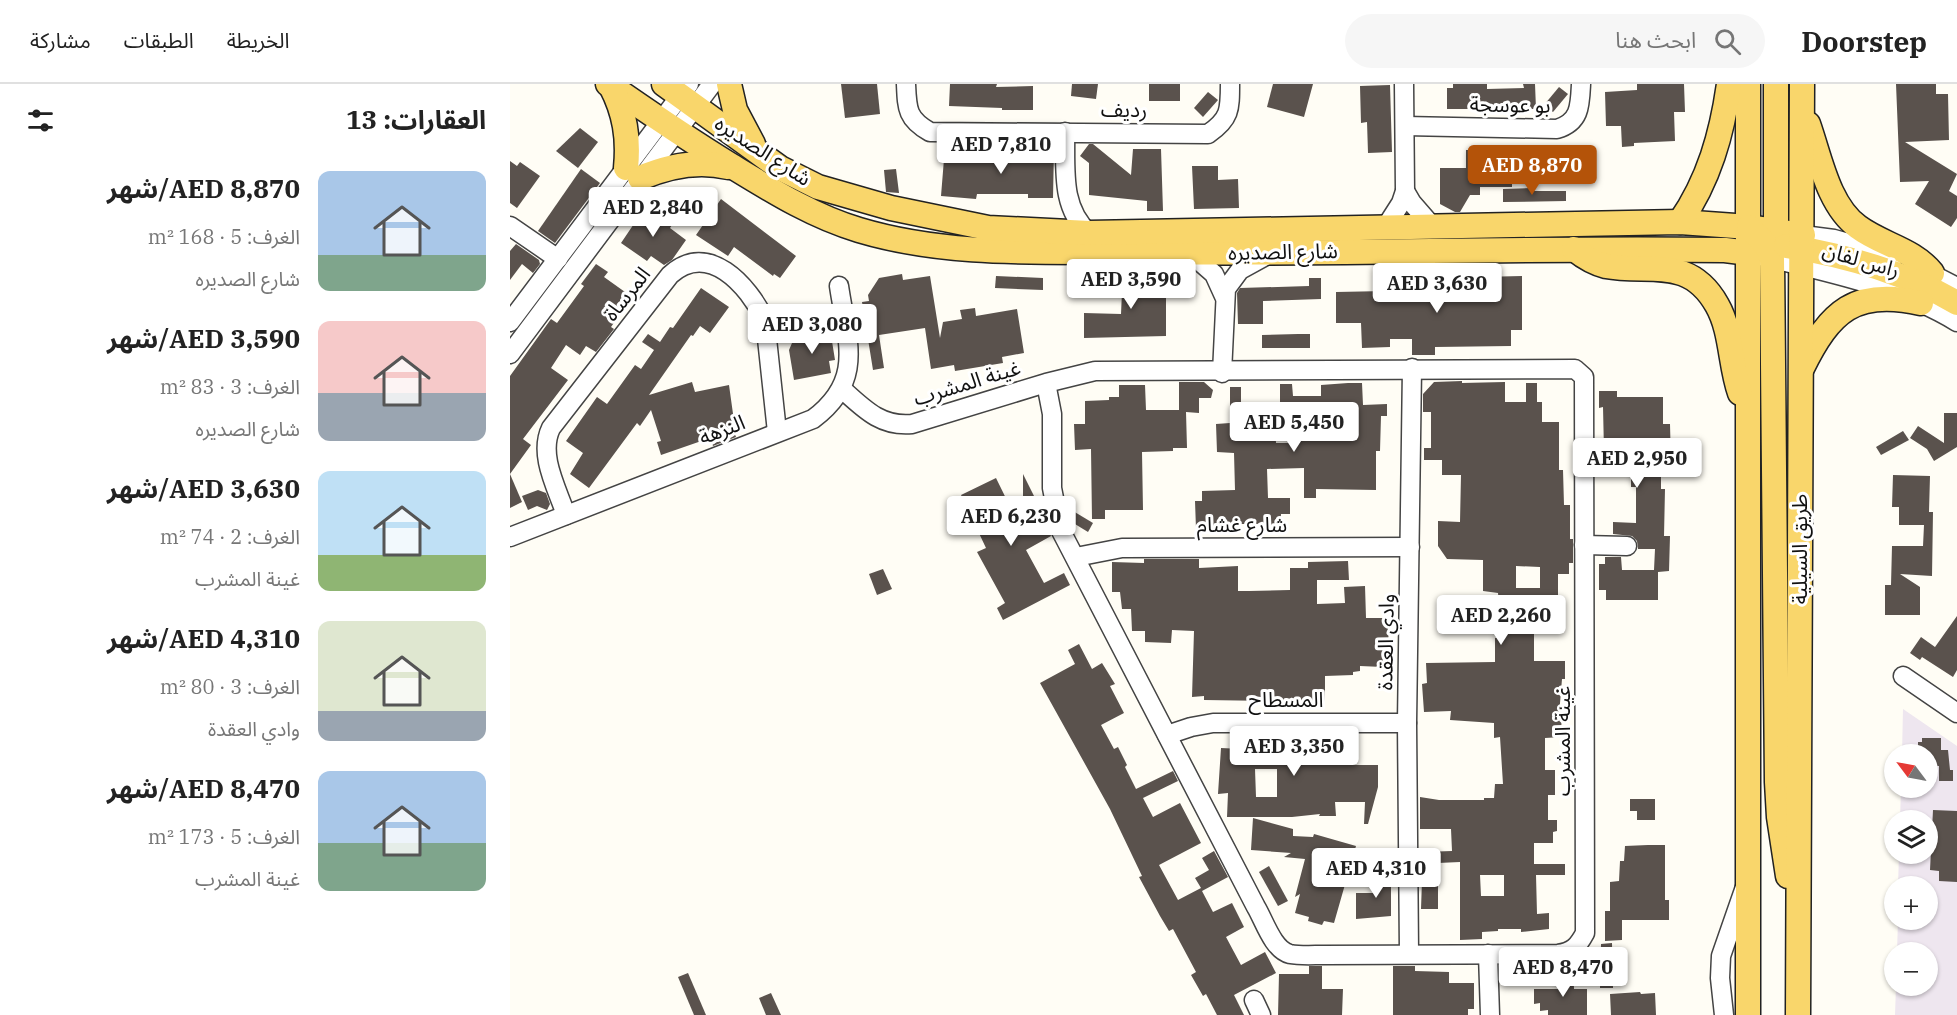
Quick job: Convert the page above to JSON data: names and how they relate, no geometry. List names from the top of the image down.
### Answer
{
  "streets": {
    "main road": ["شارع الصديره", "طريق السيلية"],
    "street": [
      "بو عوسجة",
      "رديف",
      "راس لفان",
      "المرساة",
      "غينة المشرب",
      "النزهة",
      "شارع غشام",
      "وادي العقدة",
      "المسطاح"
    ]
  },
  "crossings": [
    ["راس لفان", "طريق السيلية"],
    ["المرساة", "النزهة"],
    ["غينة المشرب", "النزهة"],
    ["غينة المشرب", "شارع غشام"],
    ["غينة المشرب", "وادي العقدة"],
    ["غينة المشرب", "المسطاح"],
    ["شارع غشام", "وادي العقدة"],
    ["وادي العقدة", "المسطاح"]
  ],
  "north": "top left",
  "page": {
    "header": "Doorstep",
    "search": "ابحث هنا",
    "nav": ["الخريطة", "الطبقات", "مشاركة"],
    "heading": "العقارات: 13",
    "price": [
      "AED 7,810",
      "AED 8,870",
      "AED 2,840",
      "AED 3,590",
      "AED 3,630",
      "AED 3,080",
      "AED 5,450",
      "AED 2,950",
      "AED 6,230",
      "AED 2,260",
      "AED 3,350",
      "AED 4,310",
      "AED 8,470"
    ],
    "list": [
      {
        "name": "AED 8,870/شهر",
        "note": "الغرف: 5 · 168 m² · شارع الصديره"
      },
      {
        "name": "AED 3,590/شهر",
        "note": "الغرف: 3 · 83 m² · شارع الصديره"
      },
      {
        "name": "AED 3,630/شهر",
        "note": "الغرف: 2 · 74 m² · غينة المشرب"
      },
      {
        "name": "AED 4,310/شهر",
        "note": "الغرف: 3 · 80 m² · وادي العقدة"
      },
      {
        "name": "AED 8,470/شهر",
        "note": "الغرف: 5 · 173 m² · غينة المشرب"
      }
    ],
    "map_buttons": ["+", "−"]
  }
}
